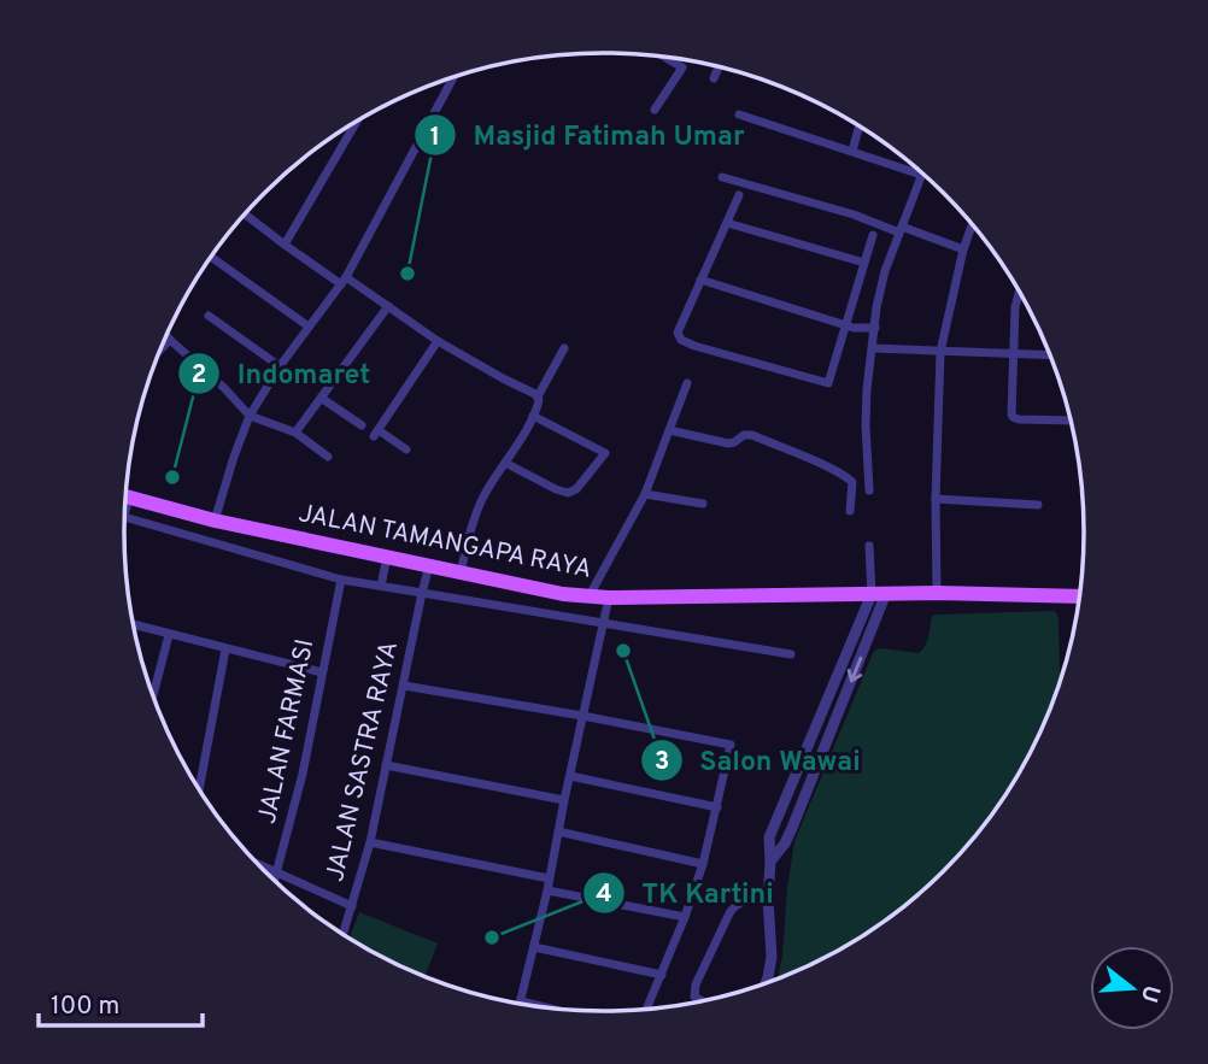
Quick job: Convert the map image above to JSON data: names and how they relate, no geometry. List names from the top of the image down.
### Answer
{
  "streets": {
    "main road": ["JALAN TAMANGAPA RAYA"],
    "street": ["JALAN FARMASI", "JALAN SASTRA RAYA"]
  },
  "crossings": [
    ["JALAN TAMANGAPA RAYA", "JALAN SASTRA RAYA"]
  ],
  "places": [
    "Masjid Fatimah Umar",
    "Indomaret",
    "Salon Wawai",
    "TK Kartini"
  ],
  "scale_bar": "100 m",
  "north": "right"
}
